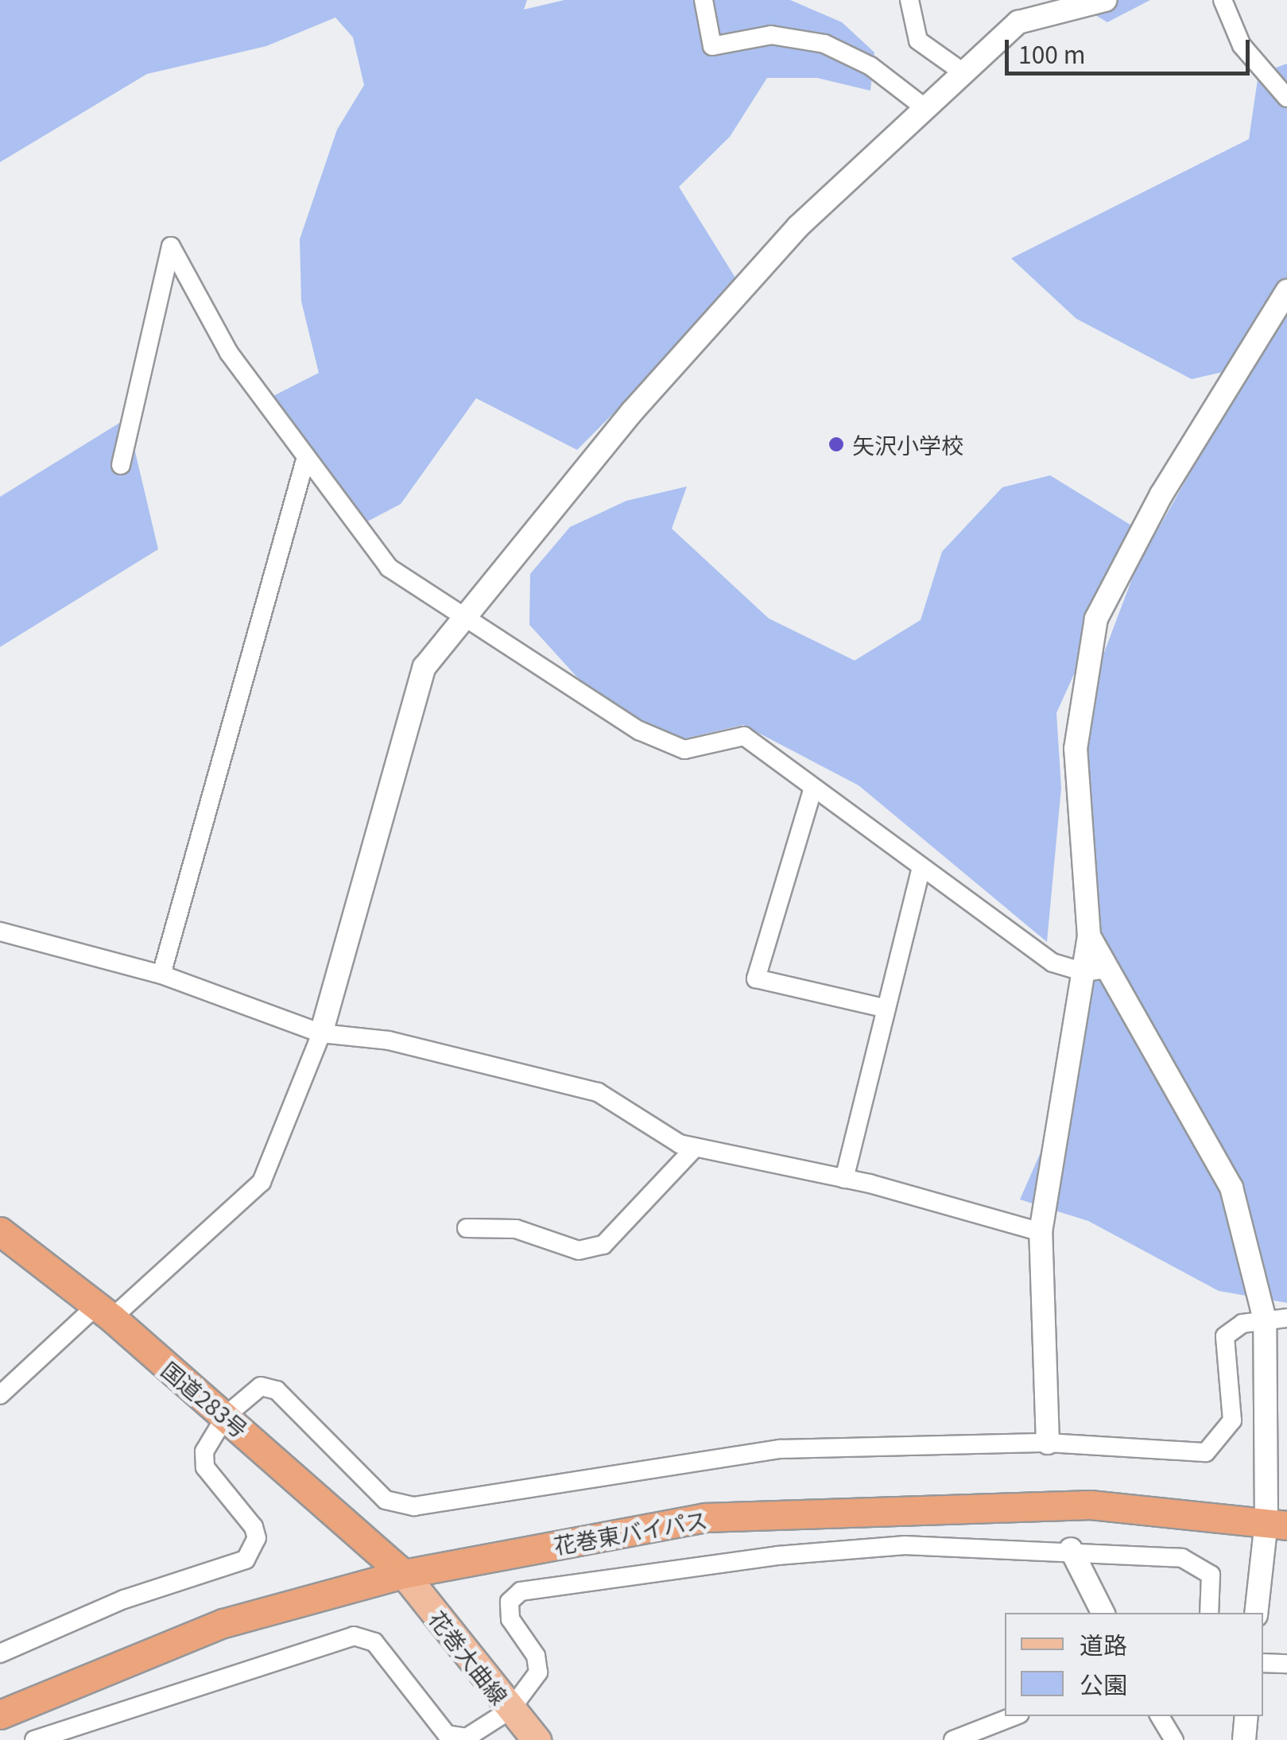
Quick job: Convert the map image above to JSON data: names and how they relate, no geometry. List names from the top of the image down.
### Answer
{
  "streets": {
    "highway": ["国道283号", "花巻東バイパス"],
    "main road": ["花巻大曲線"]
  },
  "crossings": [
    ["国道283号", "花巻東バイパス"],
    ["国道283号", "花巻大曲線"],
    ["花巻東バイパス", "花巻大曲線"]
  ],
  "places": ["矢沢小学校"],
  "legend": ["道路", "公園"],
  "scale_bar": "100 m"
}
